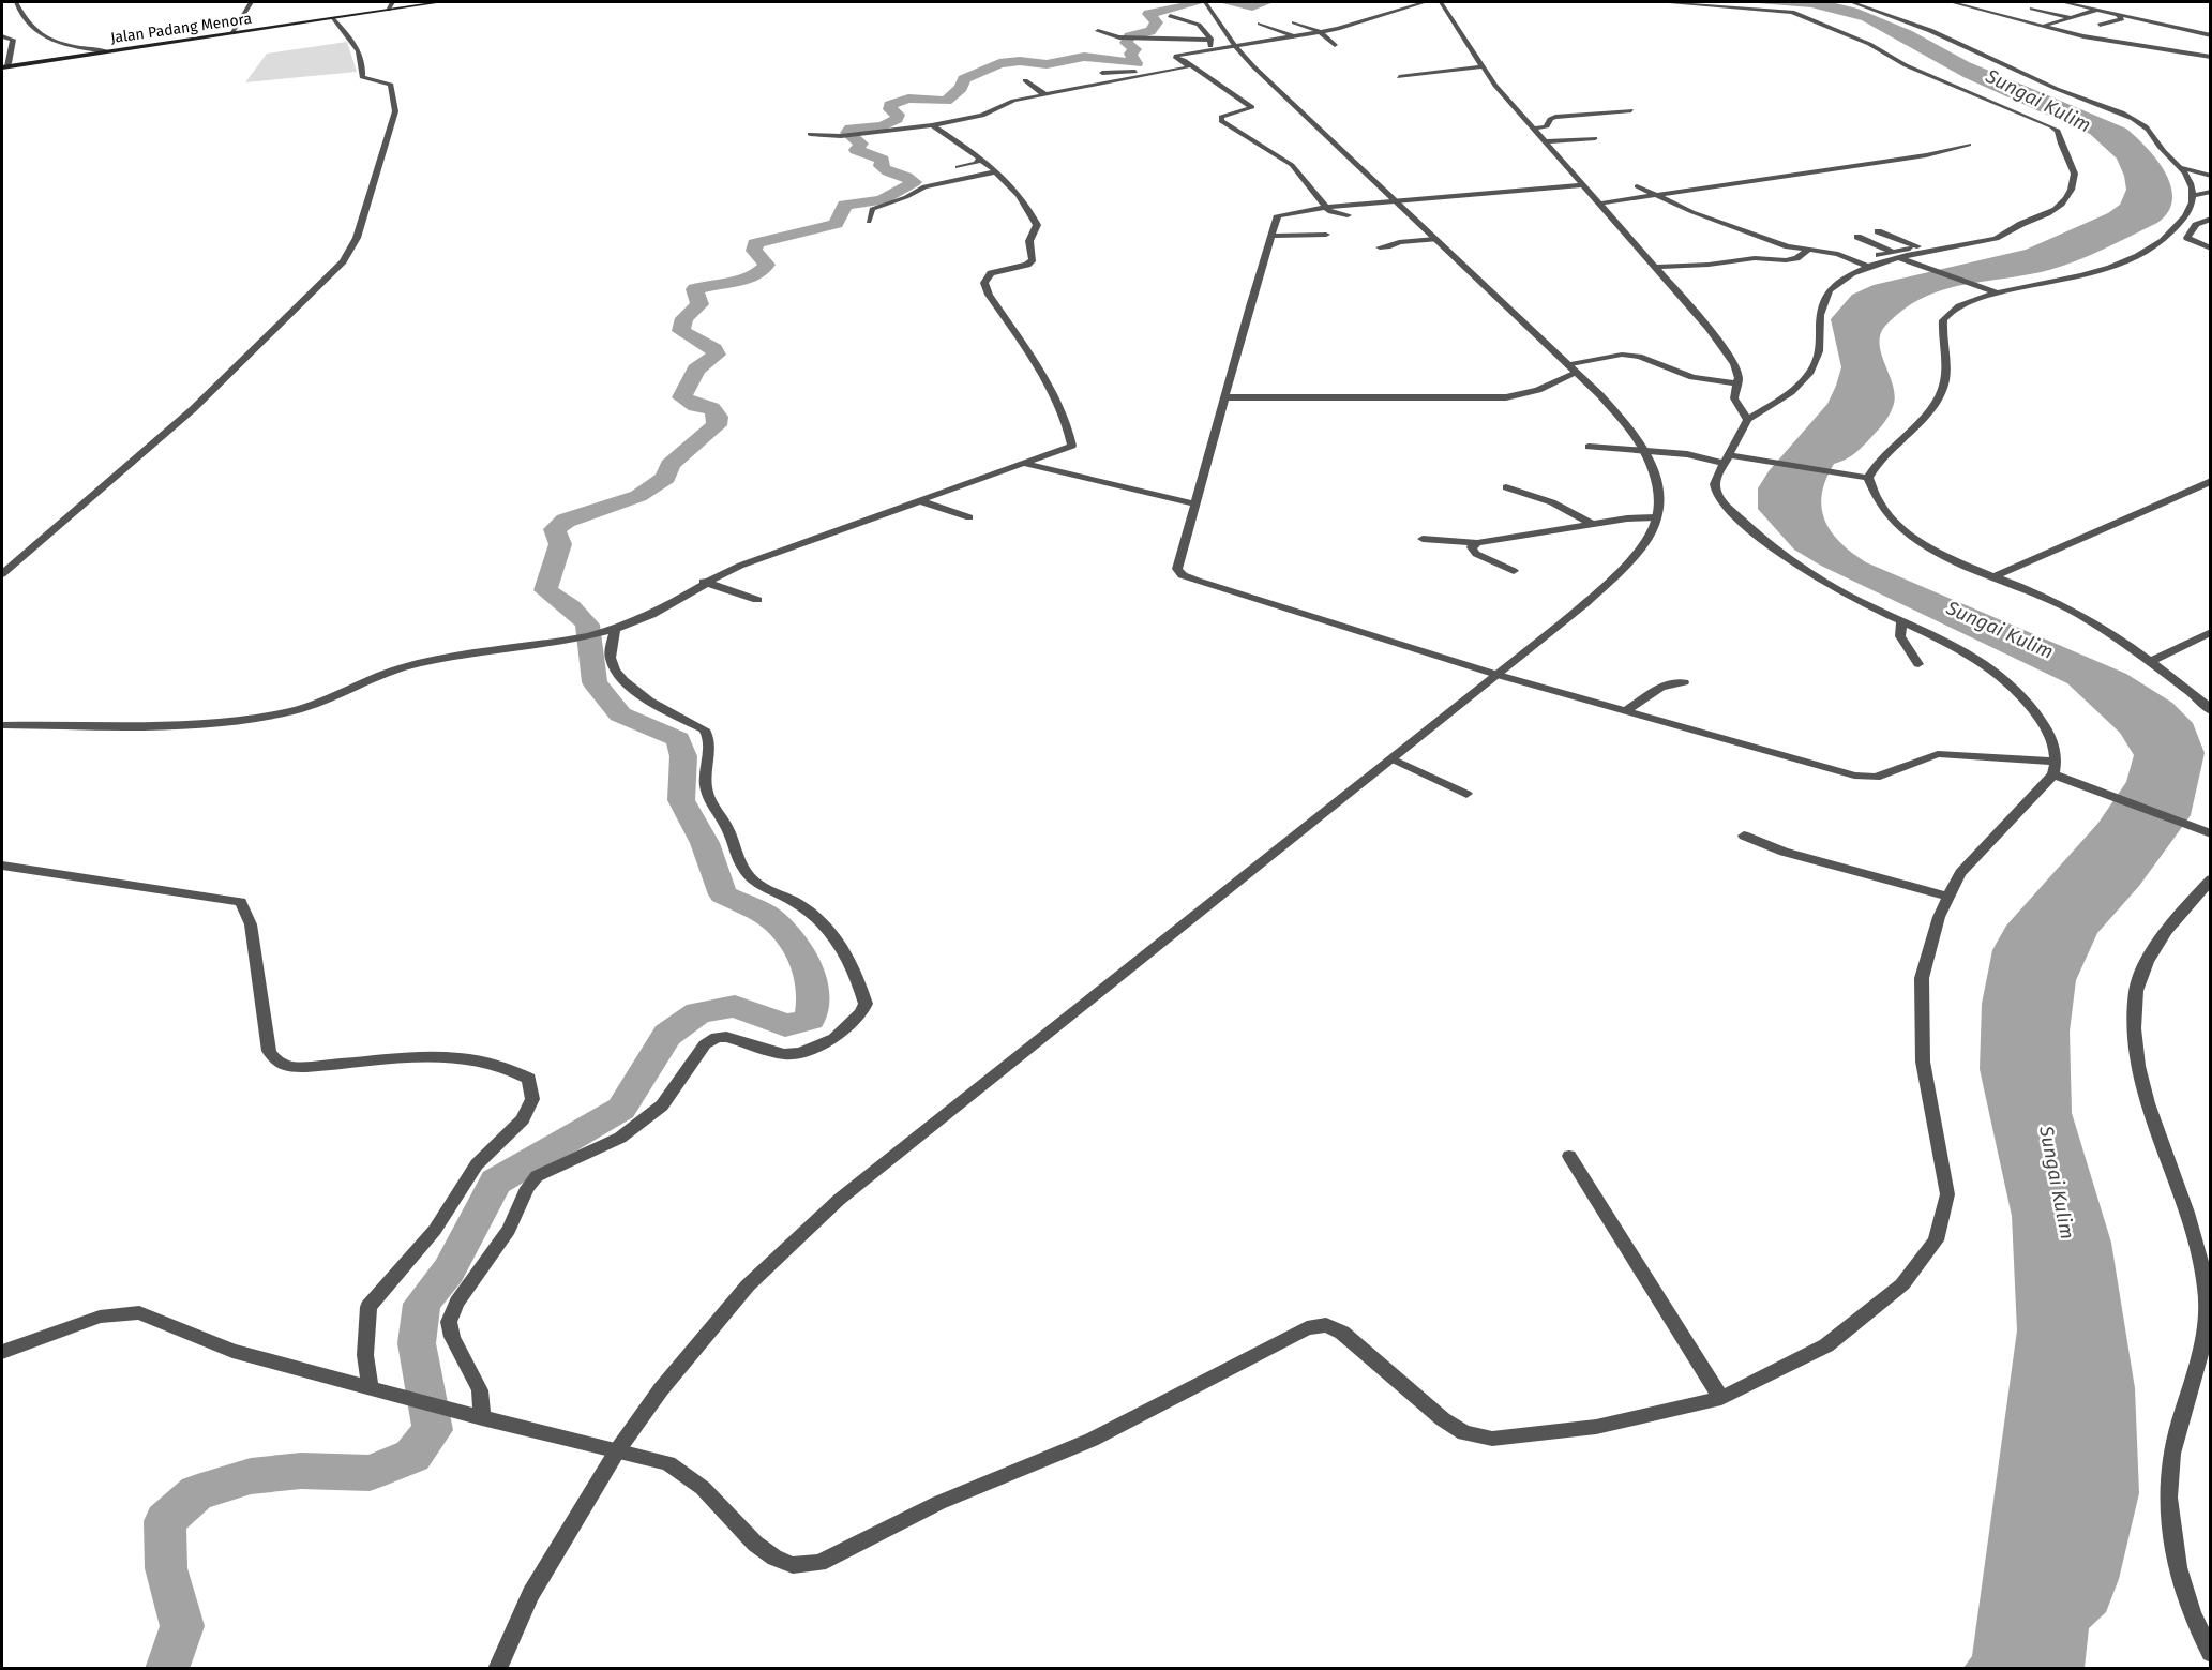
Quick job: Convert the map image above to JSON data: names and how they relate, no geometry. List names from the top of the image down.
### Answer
{
  "streets": {
    "main road": ["Jalan Padang Menora"]
  },
  "water": ["Sungai Kulim"]
}
